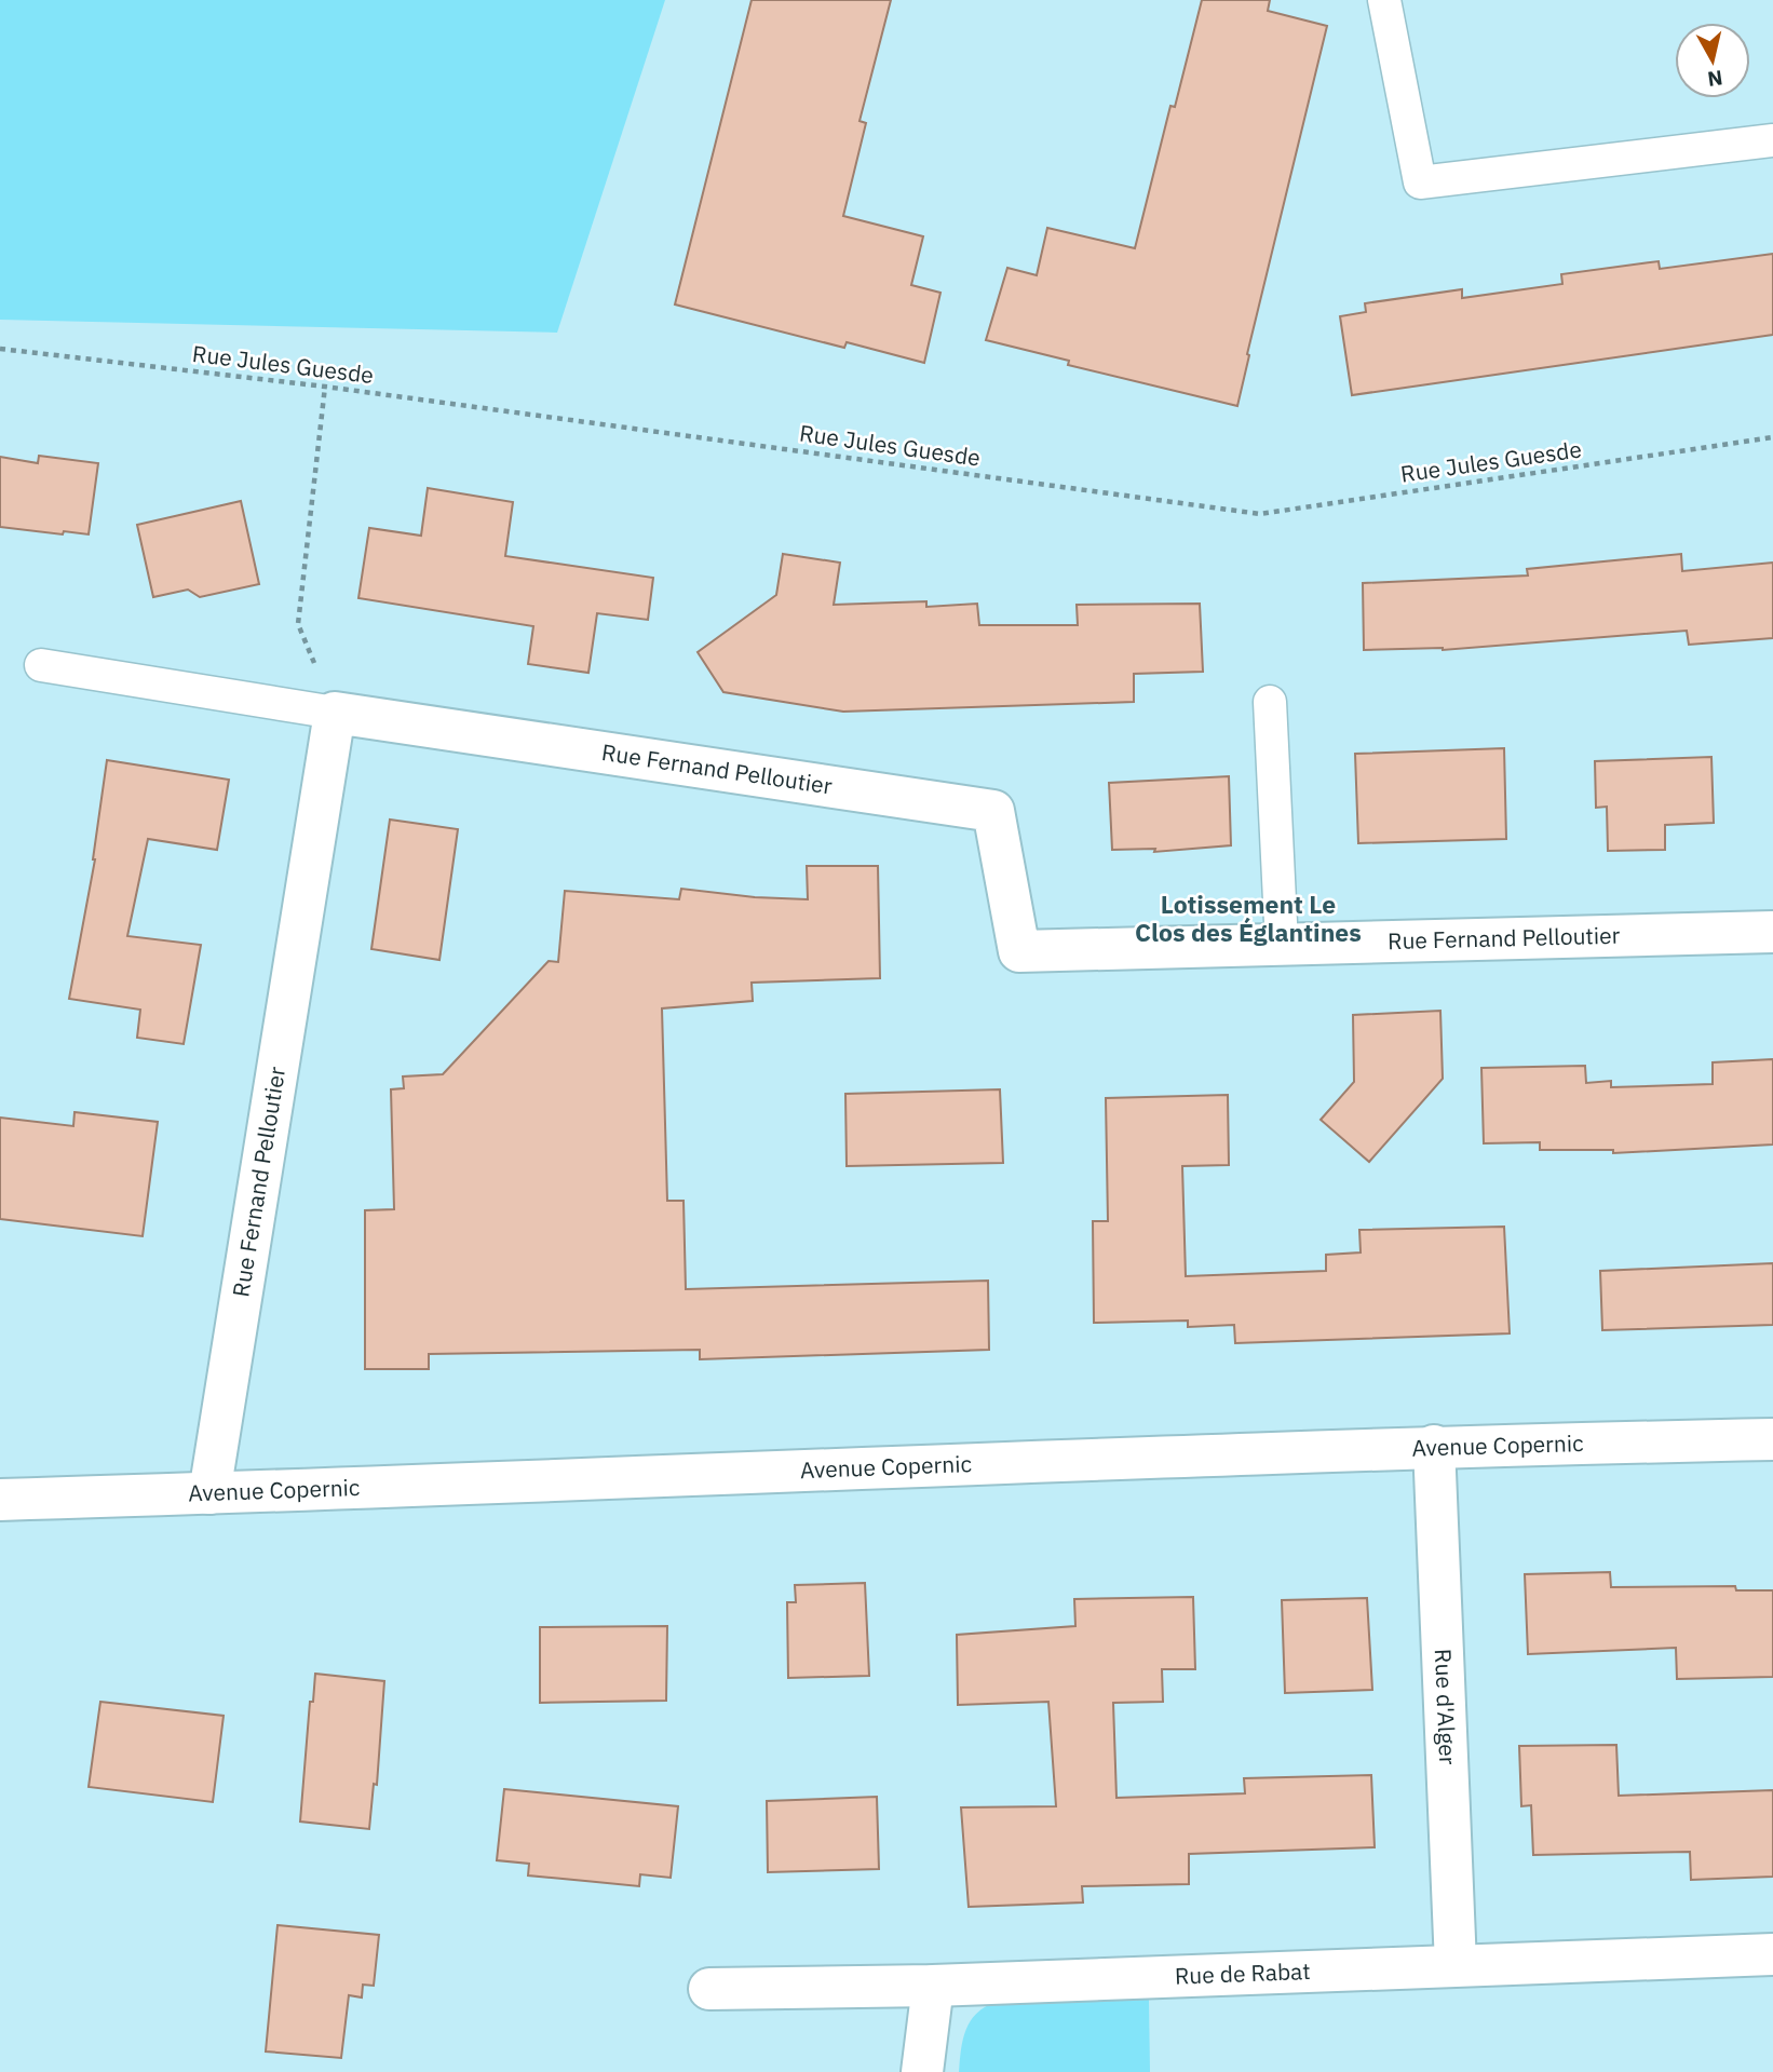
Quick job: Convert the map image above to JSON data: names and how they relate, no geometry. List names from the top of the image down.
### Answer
{
  "streets": {
    "street": [
      "Rue Fernand Pelloutier",
      "Avenue Copernic",
      "Rue d'Alger",
      "Rue de Rabat"
    ],
    "path": ["Rue Jules Guesde"]
  },
  "crossings": [
    ["Rue Fernand Pelloutier", "Avenue Copernic"],
    ["Avenue Copernic", "Rue d'Alger"],
    ["Rue d'Alger", "Rue de Rabat"]
  ],
  "districts": ["Lotissement Le Clos des Églantines"],
  "north": "bottom"
}
